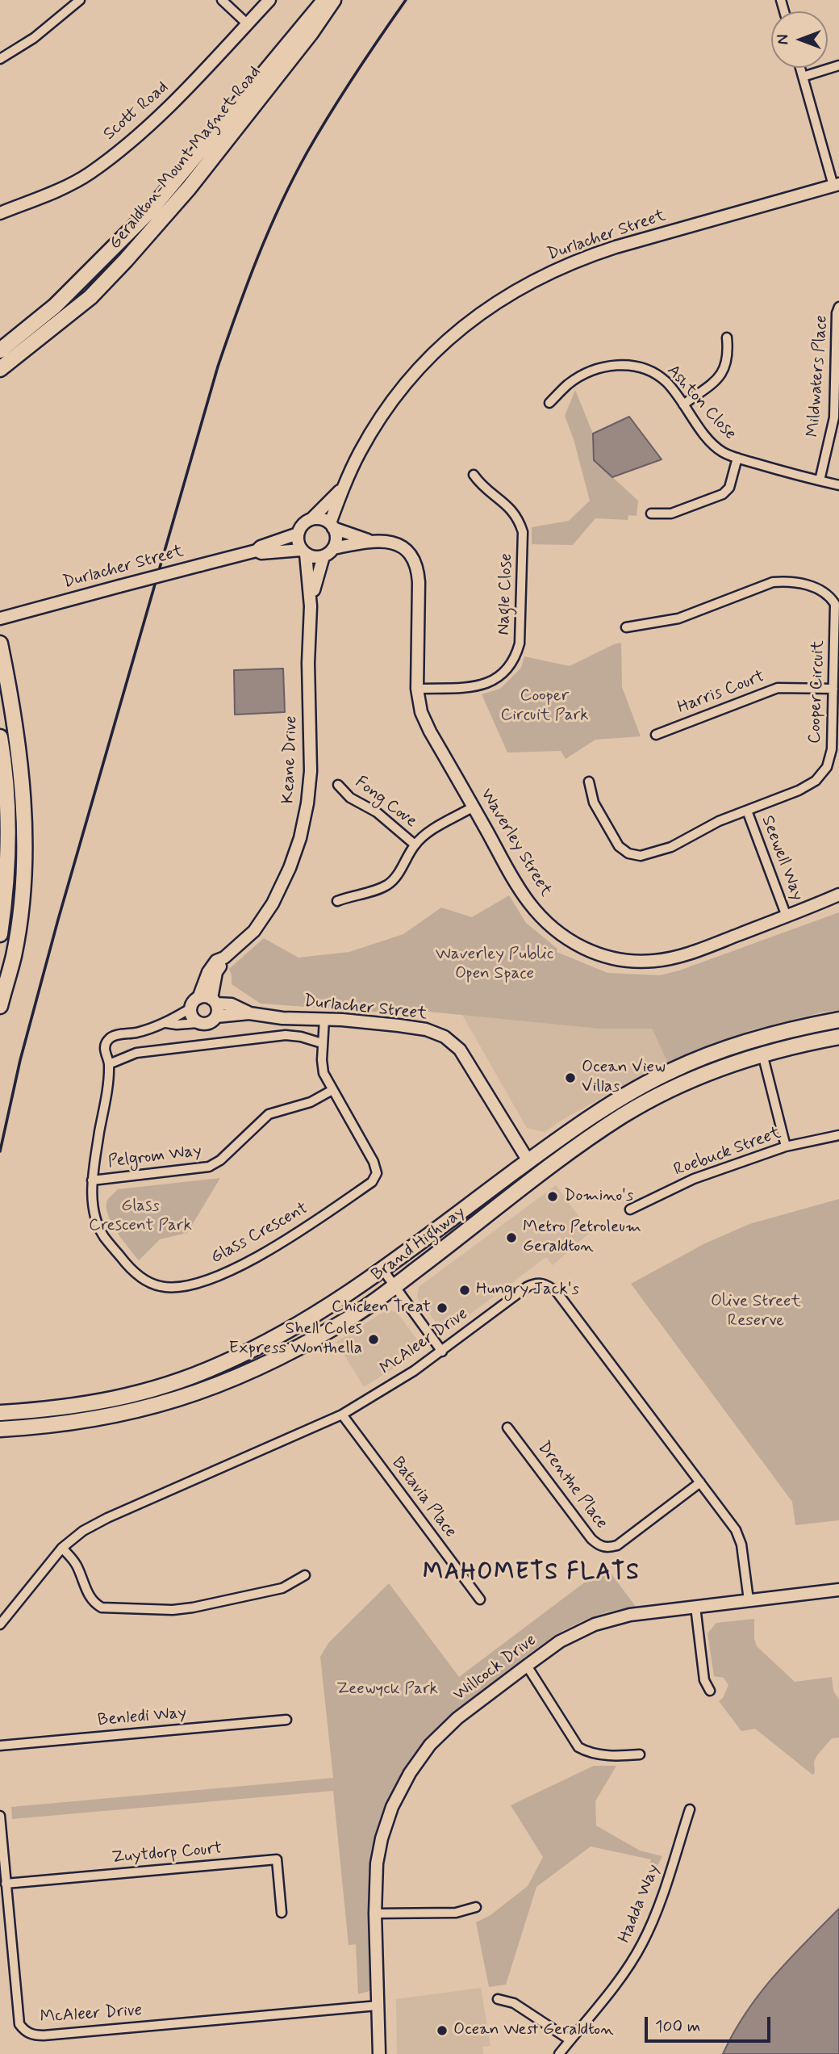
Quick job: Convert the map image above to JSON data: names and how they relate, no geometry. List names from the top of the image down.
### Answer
{
  "streets": {
    "highway": ["Geraldton-Mount Magnet Road", "Brand Highway"],
    "street": [
      "Scott Road",
      "Durlacher Street",
      "Mildwaters Place",
      "Ashton Close",
      "Nagle Close",
      "Cooper Circuit",
      "Harris Court",
      "Keane Drive",
      "Fong Cove",
      "Waverley Street",
      "Seewell Way",
      "Roebuck Street",
      "Pelgrom Way",
      "Glass Crescent",
      "McAleer Drive",
      "Drenthe Place",
      "Batavia Place",
      "Willcock Drive",
      "Benledi Way",
      "Zuytdorp Court",
      "Hadda Way"
    ]
  },
  "crossings": [
    ["Durlacher Street", "Keane Drive"],
    ["Durlacher Street", "Waverley Street"],
    ["Durlacher Street", "Glass Crescent"],
    ["Durlacher Street", "Brand Highway"],
    ["Mildwaters Place", "Ashton Close"],
    ["Nagle Close", "Waverley Street"],
    ["Cooper Circuit", "Harris Court"],
    ["Cooper Circuit", "Seewell Way"],
    ["Keane Drive", "Waverley Street"],
    ["Waverley Street", "Seewell Way"],
    ["Pelgrom Way", "Glass Crescent"],
    ["McAleer Drive", "Drenthe Place"],
    ["McAleer Drive", "Batavia Place"],
    ["McAleer Drive", "Willcock Drive"],
    ["McAleer Drive", "Zuytdorp Court"]
  ],
  "districts": ["MAHOMETS FLATS"],
  "parks": [
    "Cooper Circuit Park",
    "Waverley Public Open Space",
    "Glass Crescent Park",
    "Olive Street Reserve",
    "Zeewyck Park"
  ],
  "places": [
    "Ocean View Villas",
    "Domino's",
    "Metro Petroleum Geraldton",
    "Hungry Jack's",
    "Chicken Treat",
    "Shell Coles Express Wonthella",
    "Ocean West Geraldton"
  ],
  "scale_bar": "100 m",
  "north": "left"
}
